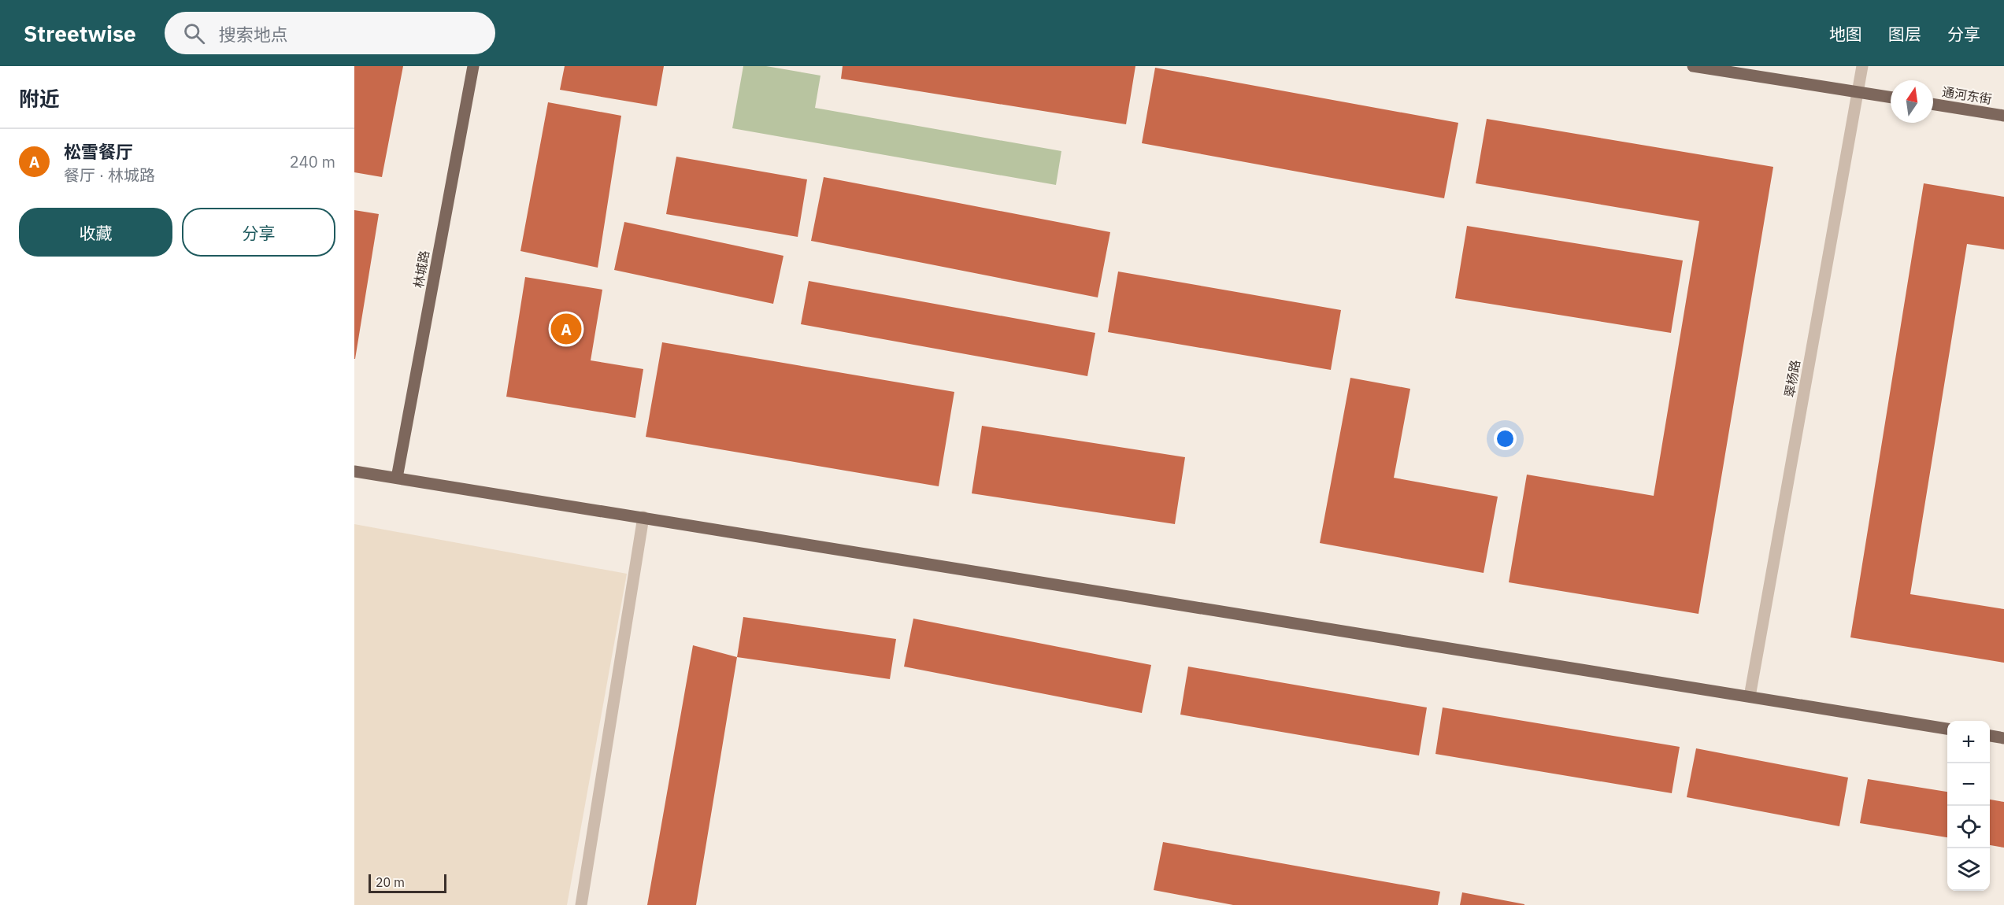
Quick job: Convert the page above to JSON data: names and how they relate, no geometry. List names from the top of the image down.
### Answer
{
  "streets": {
    "main road": ["通河东街", "林城路"],
    "street": ["翠杨路"]
  },
  "scale_bar": "20 m",
  "north": "top",
  "page": {
    "header": "Streetwise",
    "search": "搜索地点",
    "nav": ["地图", "图层", "分享"],
    "heading": "附近",
    "list": [
      {
        "mark": "A",
        "name": "松雪餐厅",
        "note": "餐厅 · 林城路",
        "value": "240 m"
      }
    ],
    "buttons": ["收藏", "分享"],
    "pins": "A",
    "map_buttons": ["+", "−"],
    "scale": "20 m"
  }
}
